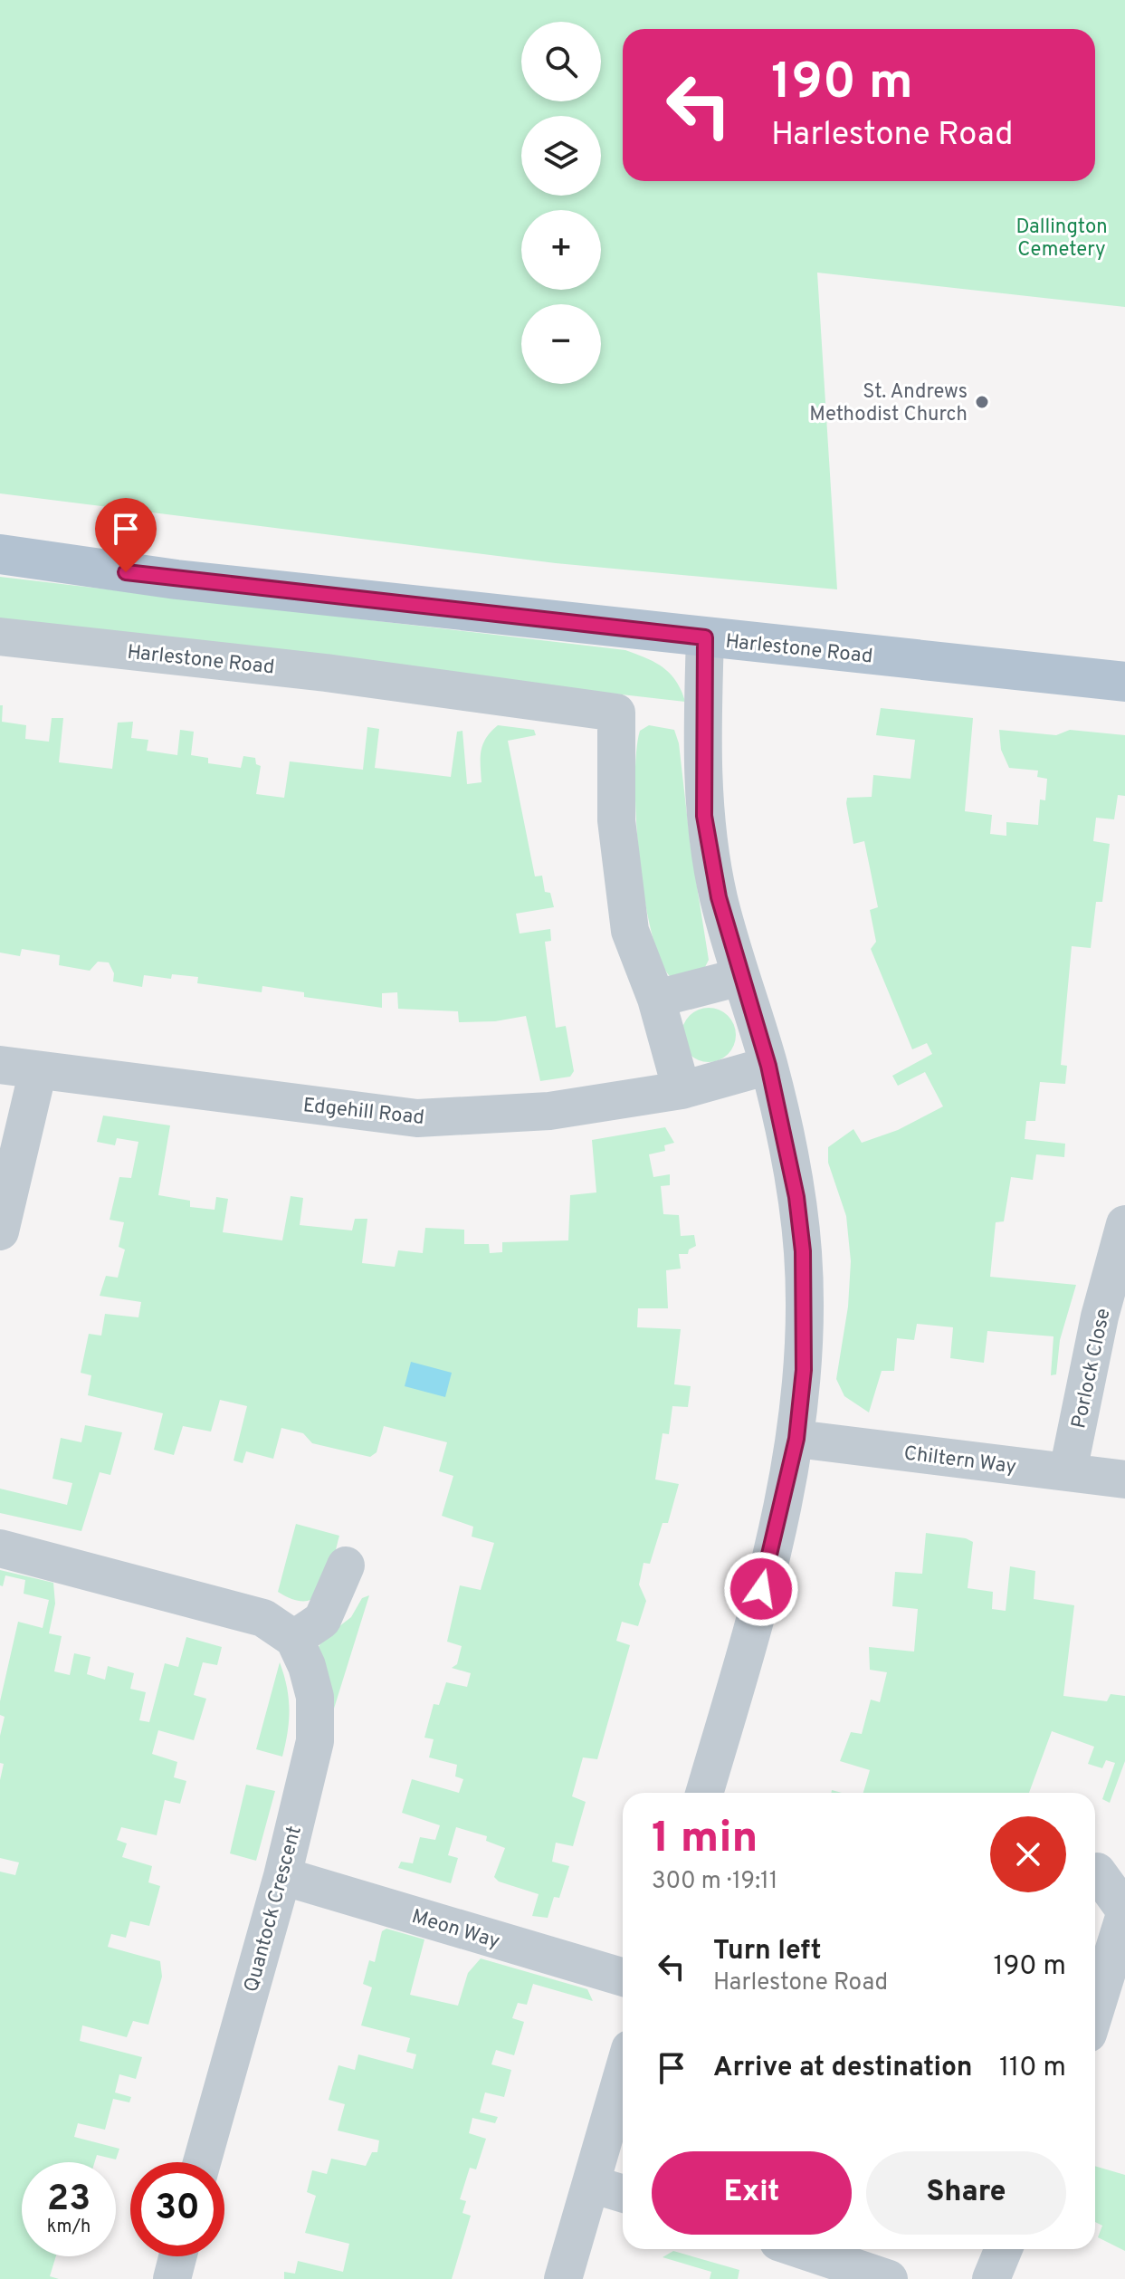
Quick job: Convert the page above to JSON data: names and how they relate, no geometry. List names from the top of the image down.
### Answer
{
  "streets": {
    "main road": ["Harlestone Road"],
    "street": [
      "Edgehill Road",
      "Porlock Close",
      "Chiltern Way",
      "Quantock Crescent",
      "Meon Way"
    ]
  },
  "crossings": [
    ["Porlock Close", "Chiltern Way"],
    ["Quantock Crescent", "Meon Way"]
  ],
  "parks": ["Dallington Cemetery"],
  "places": ["St. Andrews Methodist Church"],
  "page": {
    "map_buttons": ["+", "−"],
    "turn": ["190 m", "Harlestone Road"],
    "heading": ["1 min", "300 m · 19:11"],
    "list": [
      {
        "name": "Turn left",
        "note": "Harlestone Road",
        "value": "190 m"
      },
      {
        "name": "Arrive at destination",
        "value": "110 m"
      }
    ],
    "buttons": ["Exit", "Share"],
    "speed": "23 km/h",
    "limit": "30"
  }
}
